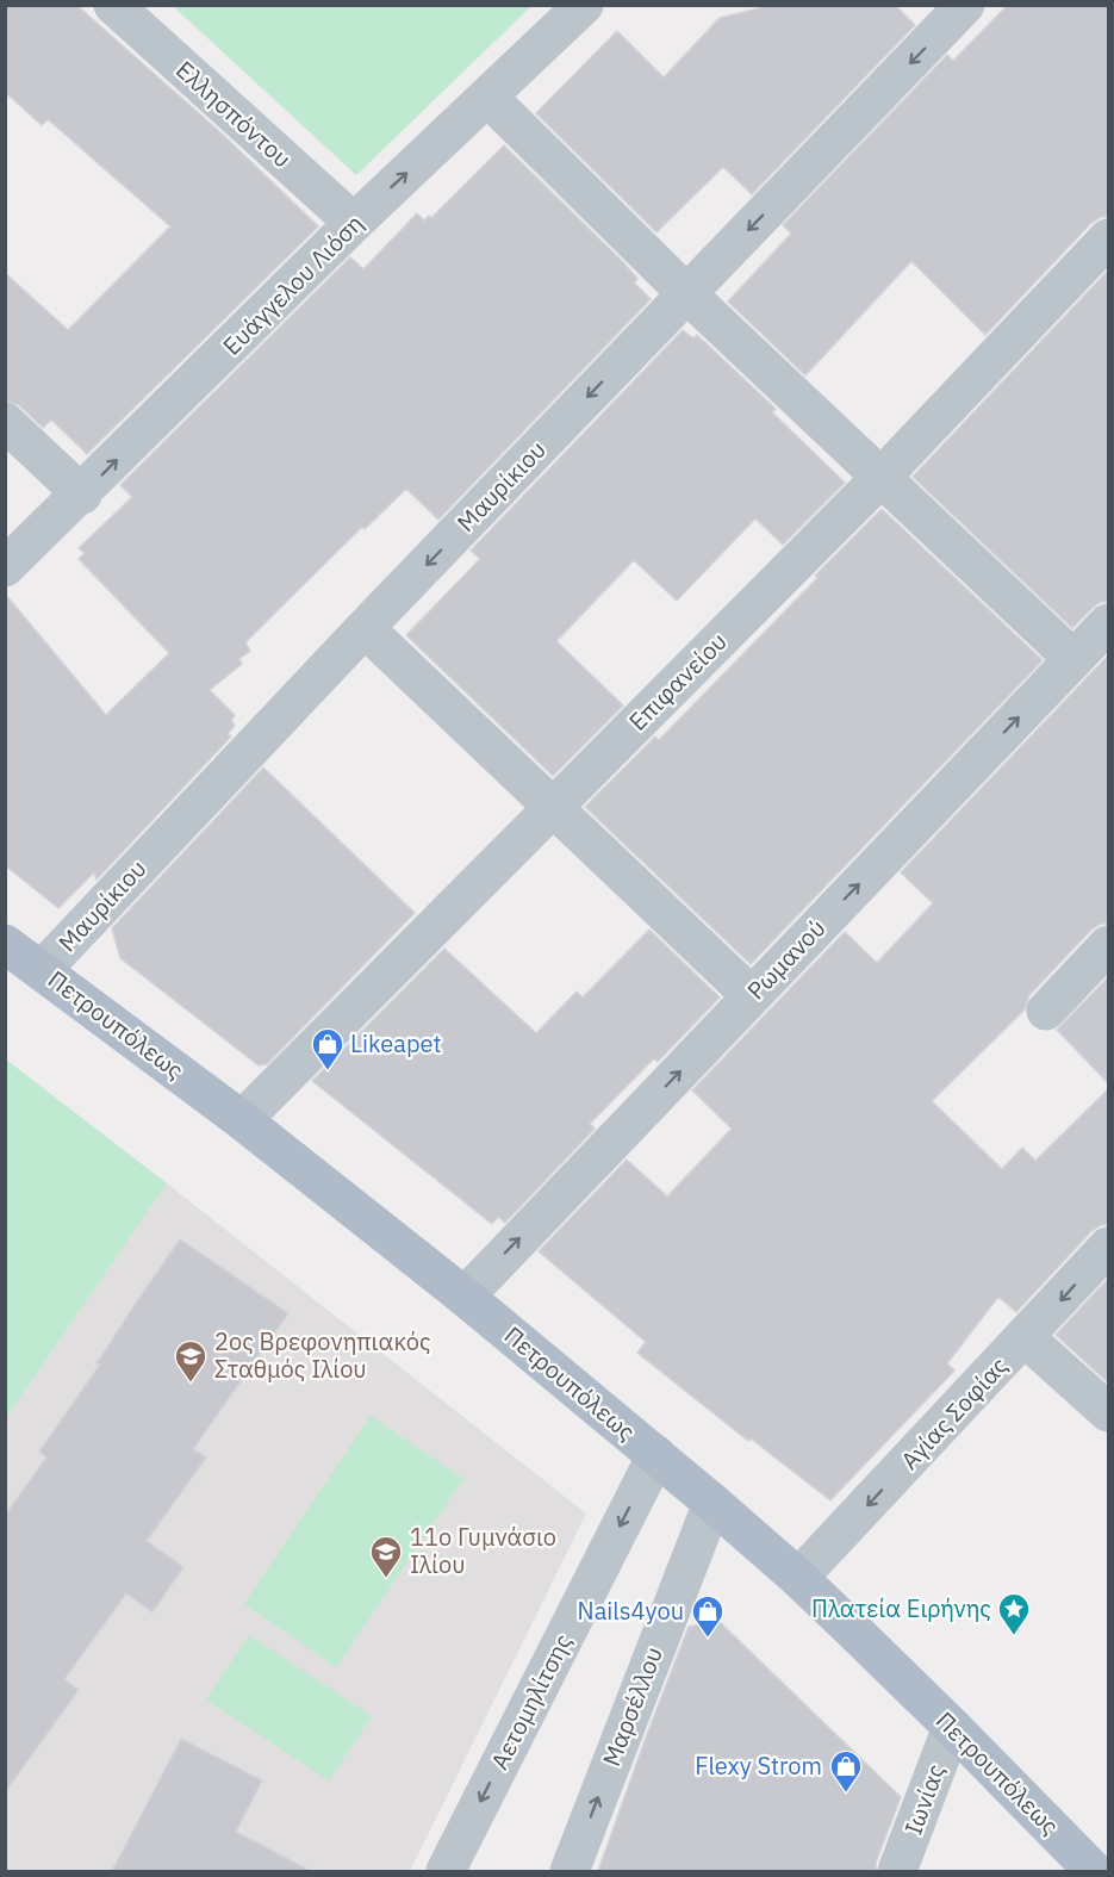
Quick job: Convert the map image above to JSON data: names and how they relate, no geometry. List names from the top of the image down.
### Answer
{
  "streets": {
    "main road": ["Πετρουπόλεως"],
    "street": [
      "Ελλησπόντου",
      "Ευάγγελου Λιόση",
      "Μαυρίκιου",
      "Επιφανείου",
      "Ρωμανού",
      "Αγίας Σοφίας",
      "Αετομηλίτσης",
      "Μαρσέλλου",
      "Ιωνίας"
    ]
  },
  "crossings": [
    ["Ελλησπόντου", "Ευάγγελου Λιόση"],
    ["Μαυρίκιου", "Πετρουπόλεως"],
    ["Επιφανείου", "Πετρουπόλεως"],
    ["Ρωμανού", "Πετρουπόλεως"],
    ["Πετρουπόλεως", "Αγίας Σοφίας"],
    ["Πετρουπόλεως", "Αετομηλίτσης"],
    ["Πετρουπόλεως", "Μαρσέλλου"],
    ["Πετρουπόλεως", "Ιωνίας"]
  ],
  "one_way": [
    "Ευάγγελου Λιόση",
    "Μαυρίκιου",
    "Ρωμανού",
    "Αγίας Σοφίας",
    "Αετομηλίτσης",
    "Μαρσέλλου"
  ],
  "places": {
    "shop": ["Likeapet", "Nails4you", "Flexy Strom"],
    "school or university": ["2ος Βρεφονηπιακός Σταθμός Ιλίου", "11ο Γυμνάσιο Ιλίου"],
    "place": ["Πλατεία Ειρήνης"]
  }
}
